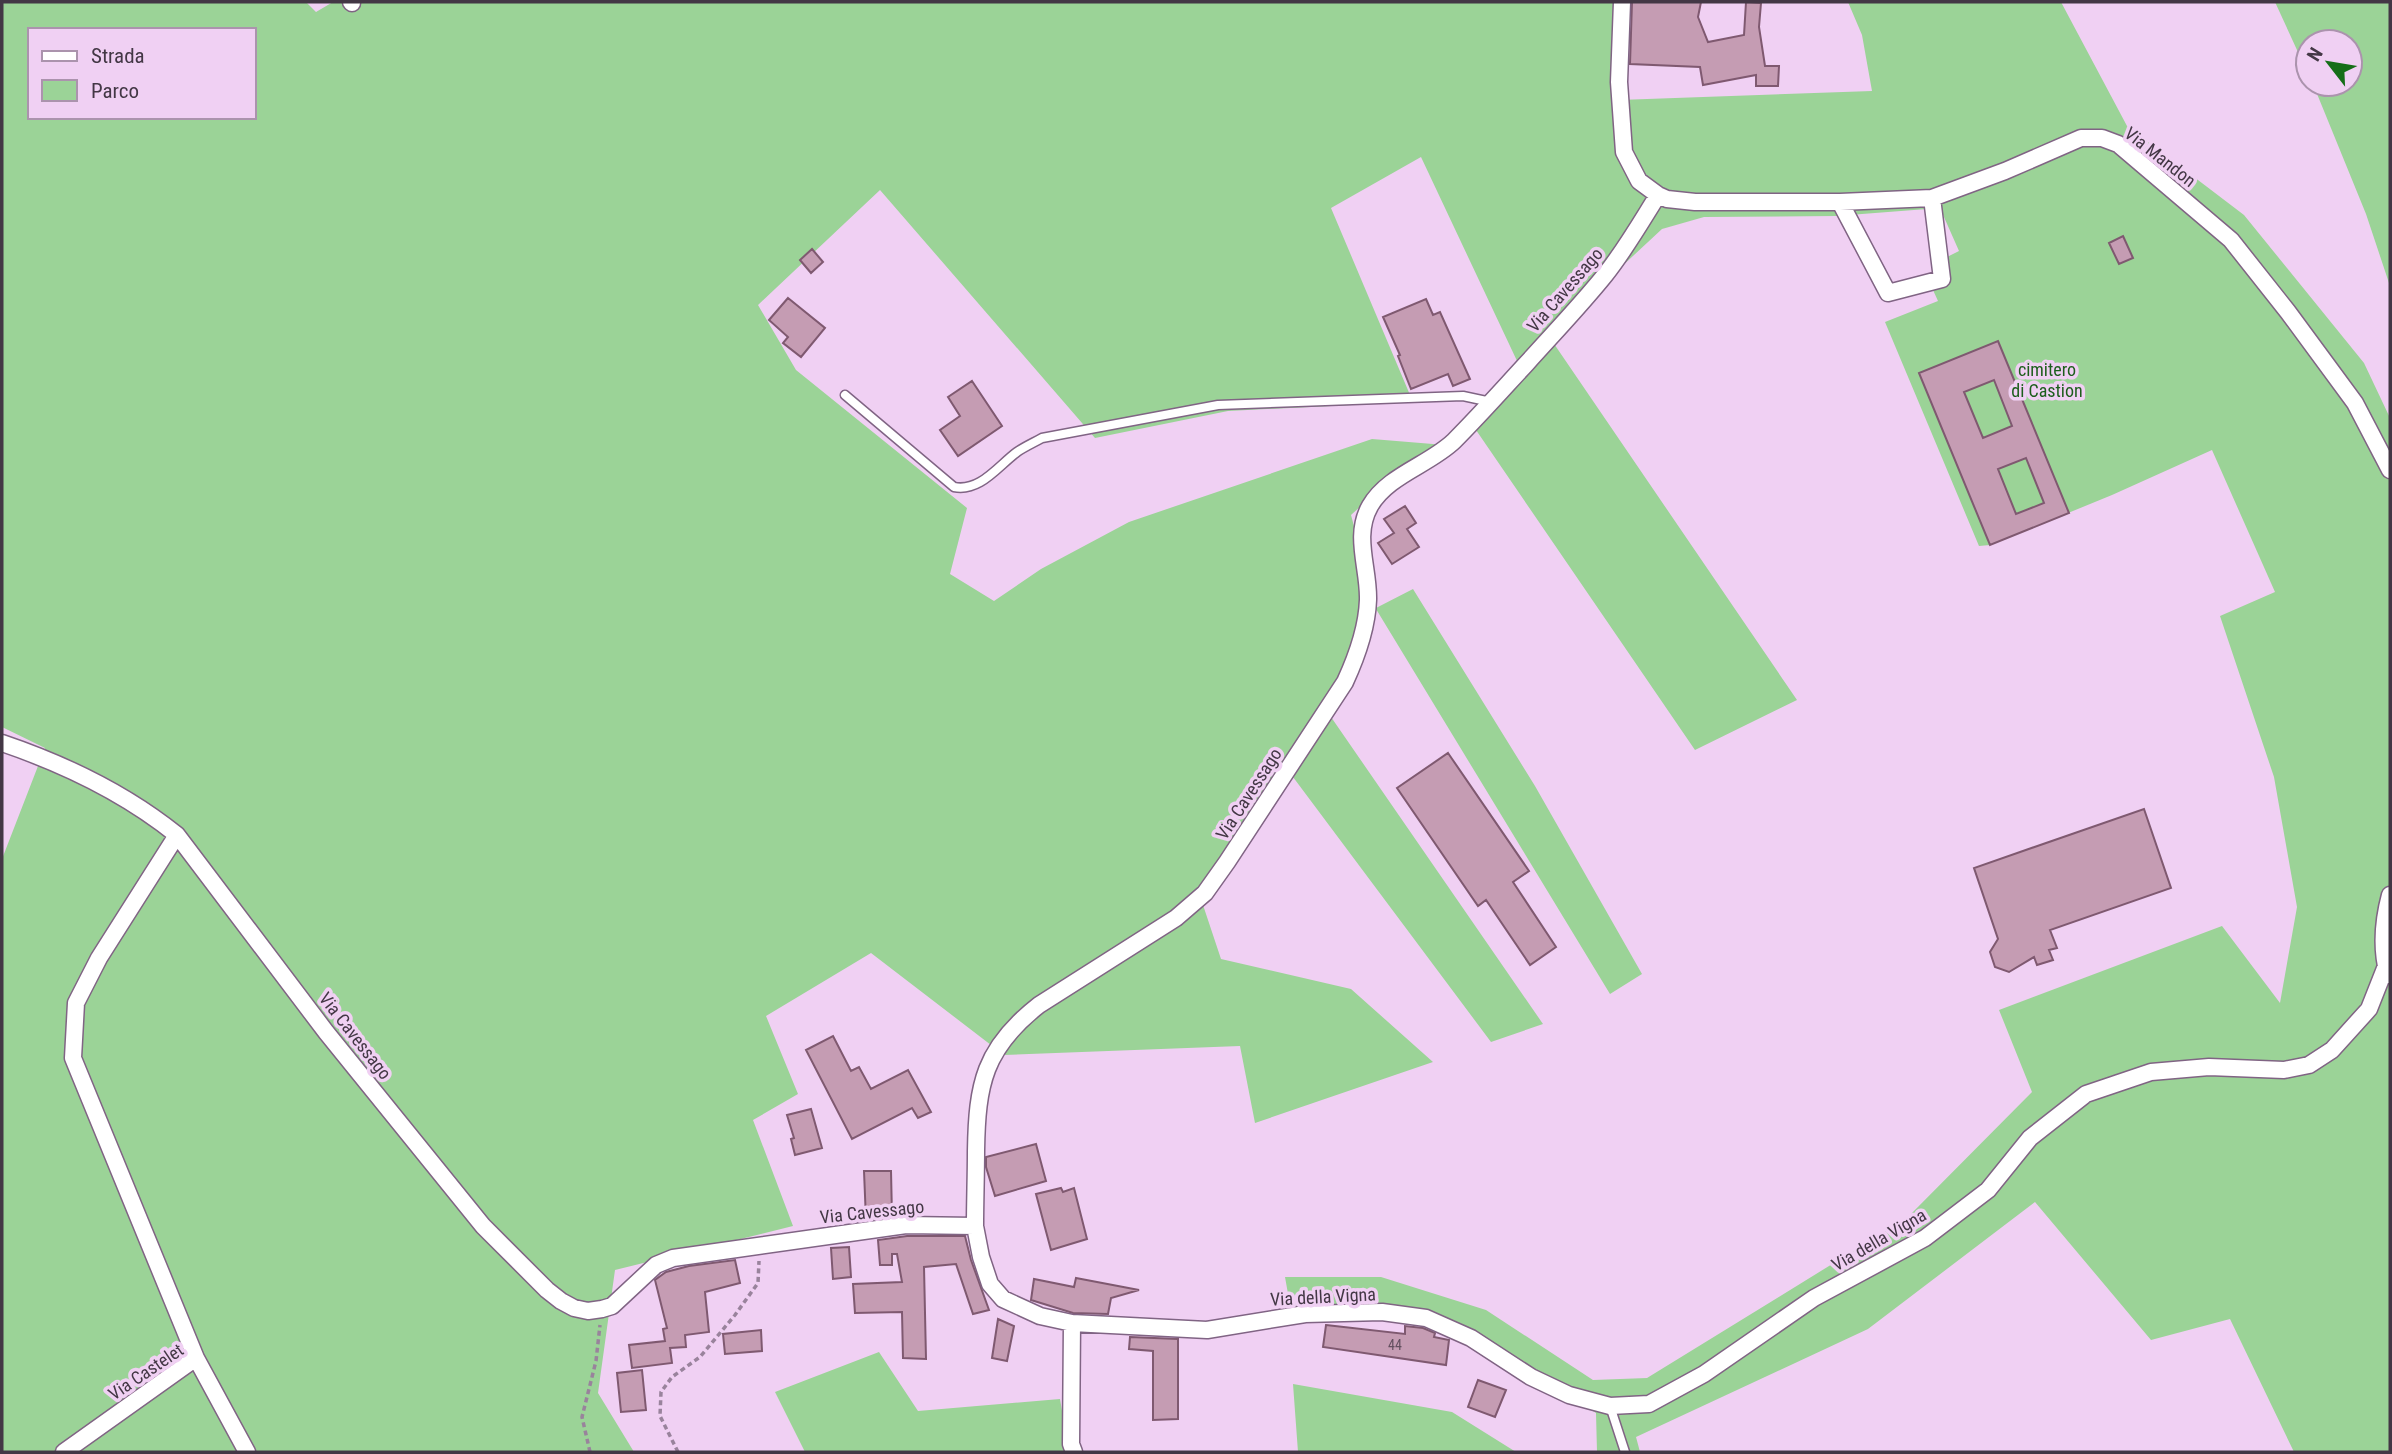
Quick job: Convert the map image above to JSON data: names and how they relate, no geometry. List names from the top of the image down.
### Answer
{
  "streets": {
    "street": [
      "Via Mandon",
      "Via Cavessago",
      "Via della Vigna",
      "Via Castelet"
    ]
  },
  "crossings": [
    ["Via Mandon", "Via Cavessago"],
    ["Via Cavessago", "Via della Vigna"]
  ],
  "parks": ["cimitero di Castion"],
  "house_numbers": ["44"],
  "legend": ["Strada", "Parco"],
  "north": "top left"
}
